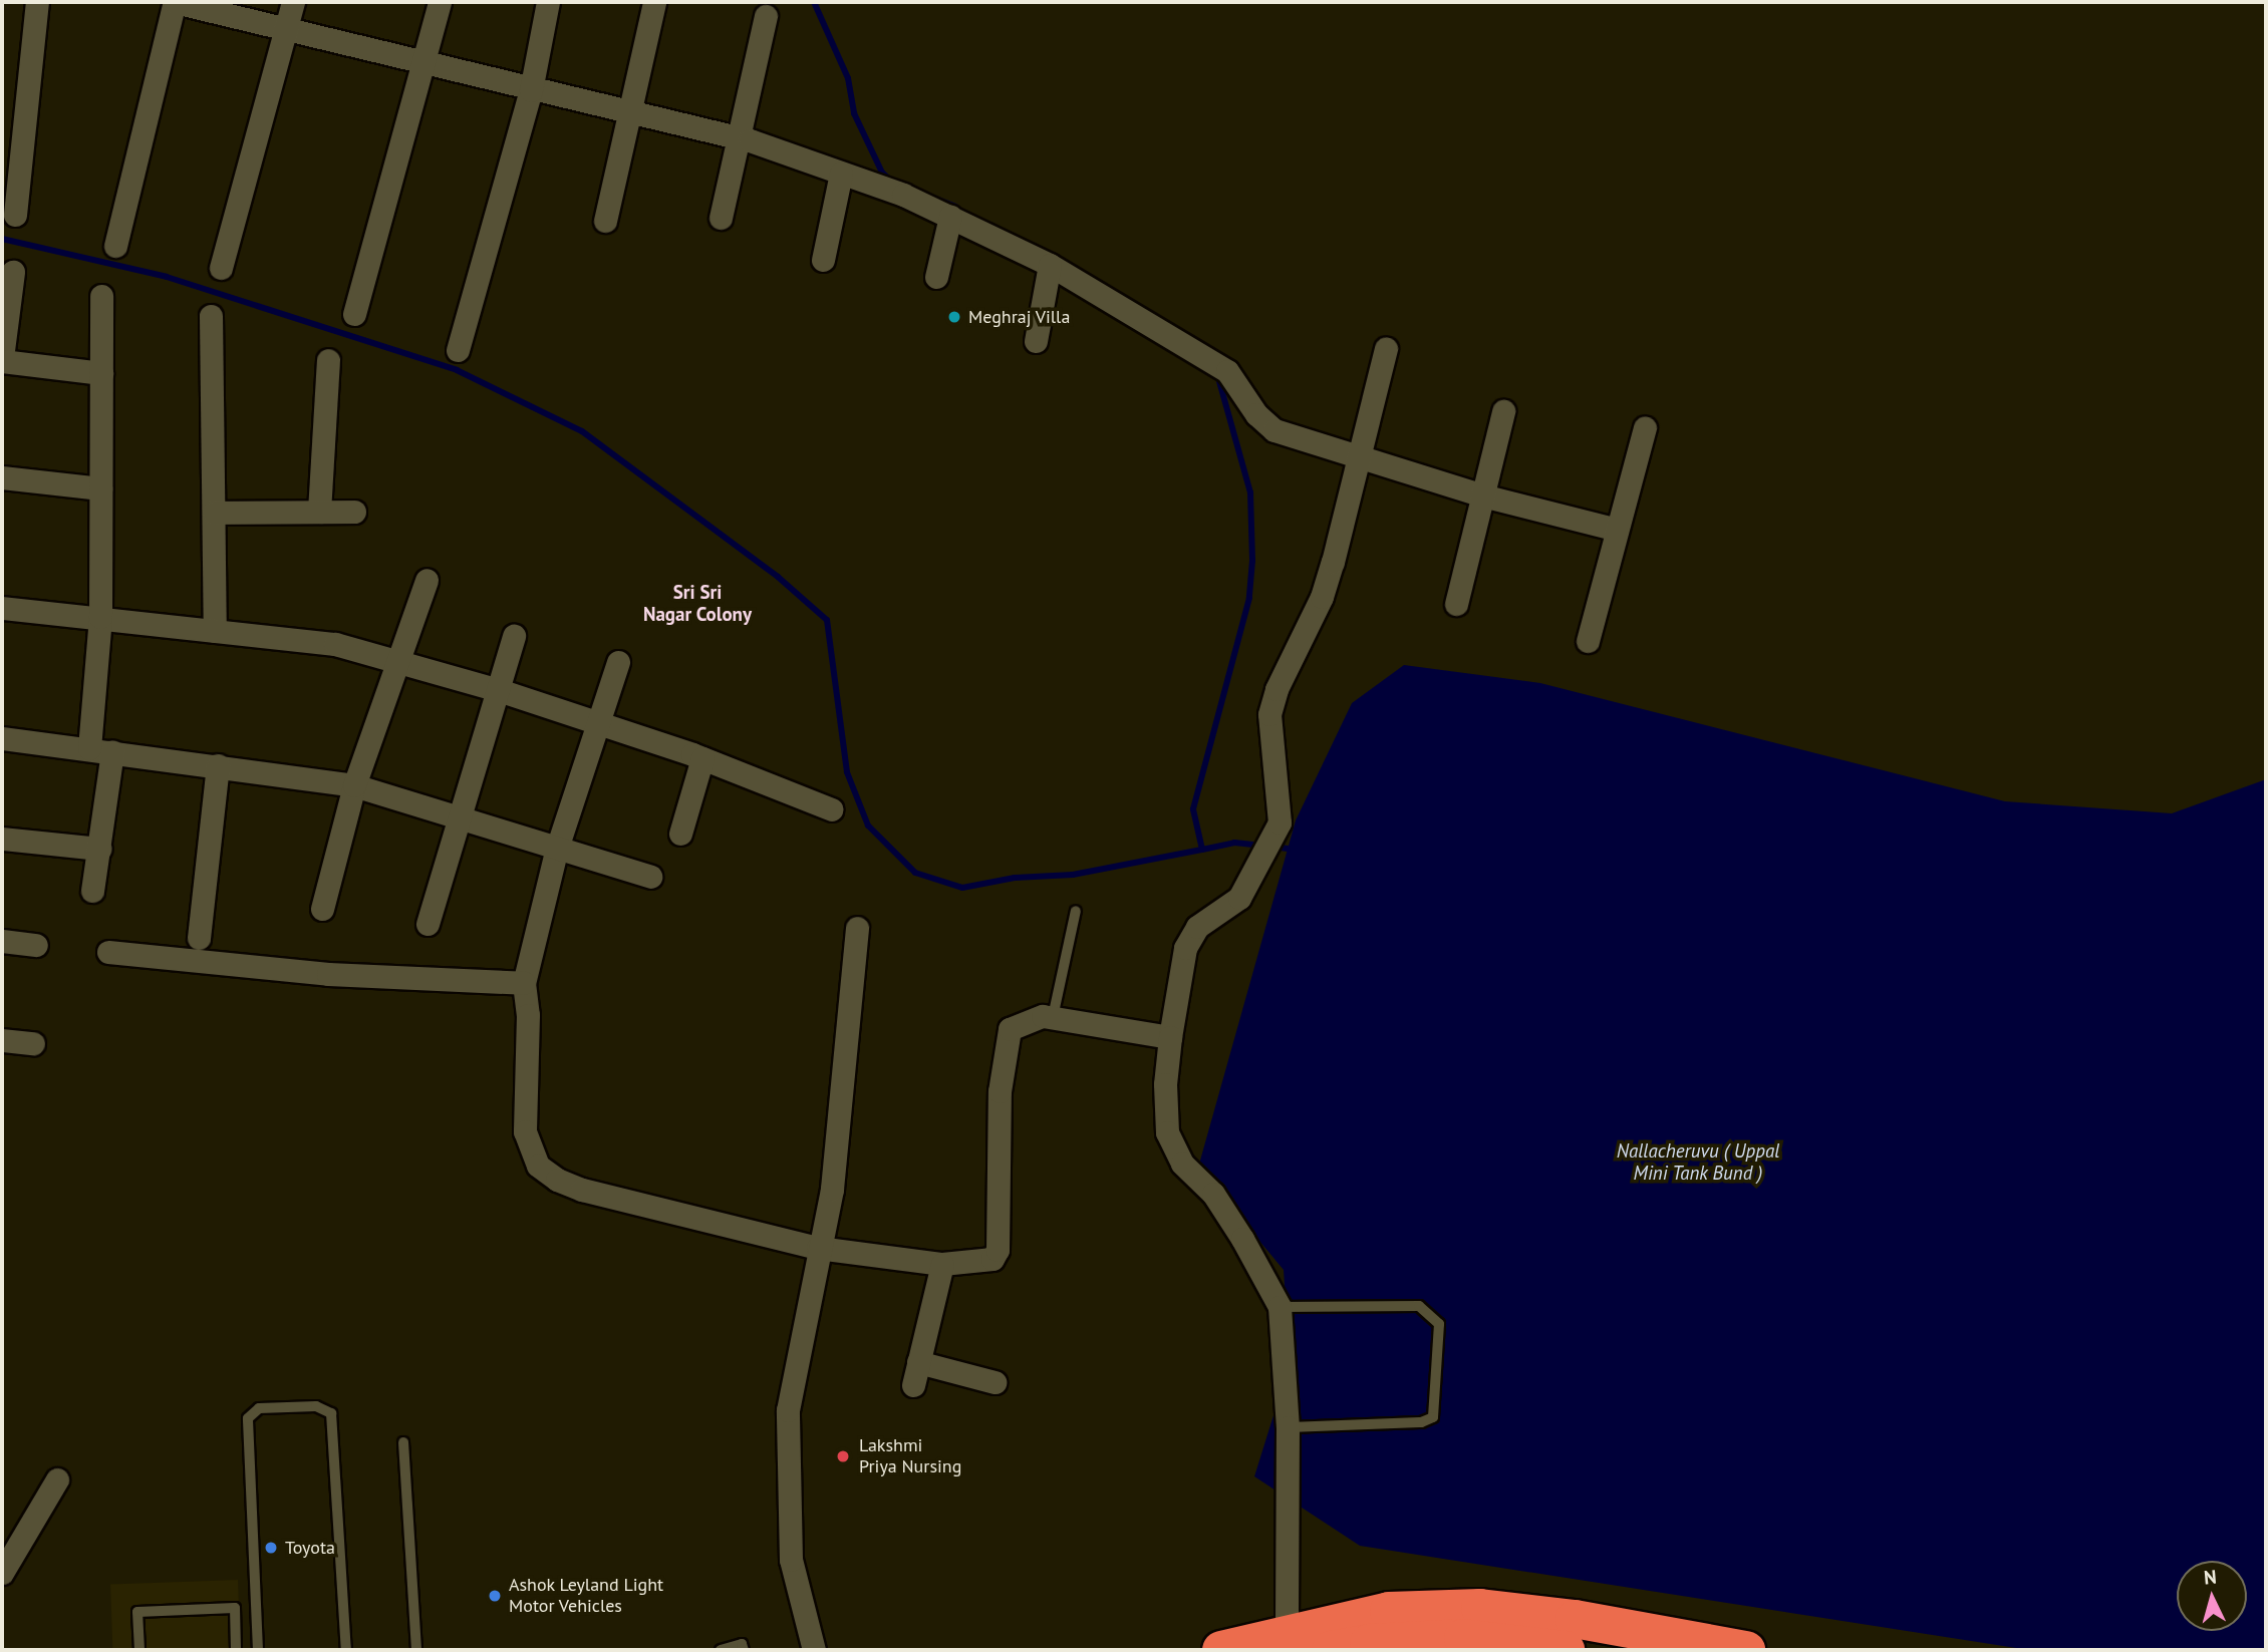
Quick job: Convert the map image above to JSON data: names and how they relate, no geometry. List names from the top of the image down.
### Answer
{
  "districts": ["Sri Sri Nagar Colony"],
  "water": ["Nallacheruvu ( Uppal Mini Tank Bund )"],
  "places": [
    "Meghraj Villa",
    "Lakshmi Priya Nursing",
    "Toyota",
    "Ashok Leyland Light Motor Vehicles"
  ],
  "north": "top"
}
